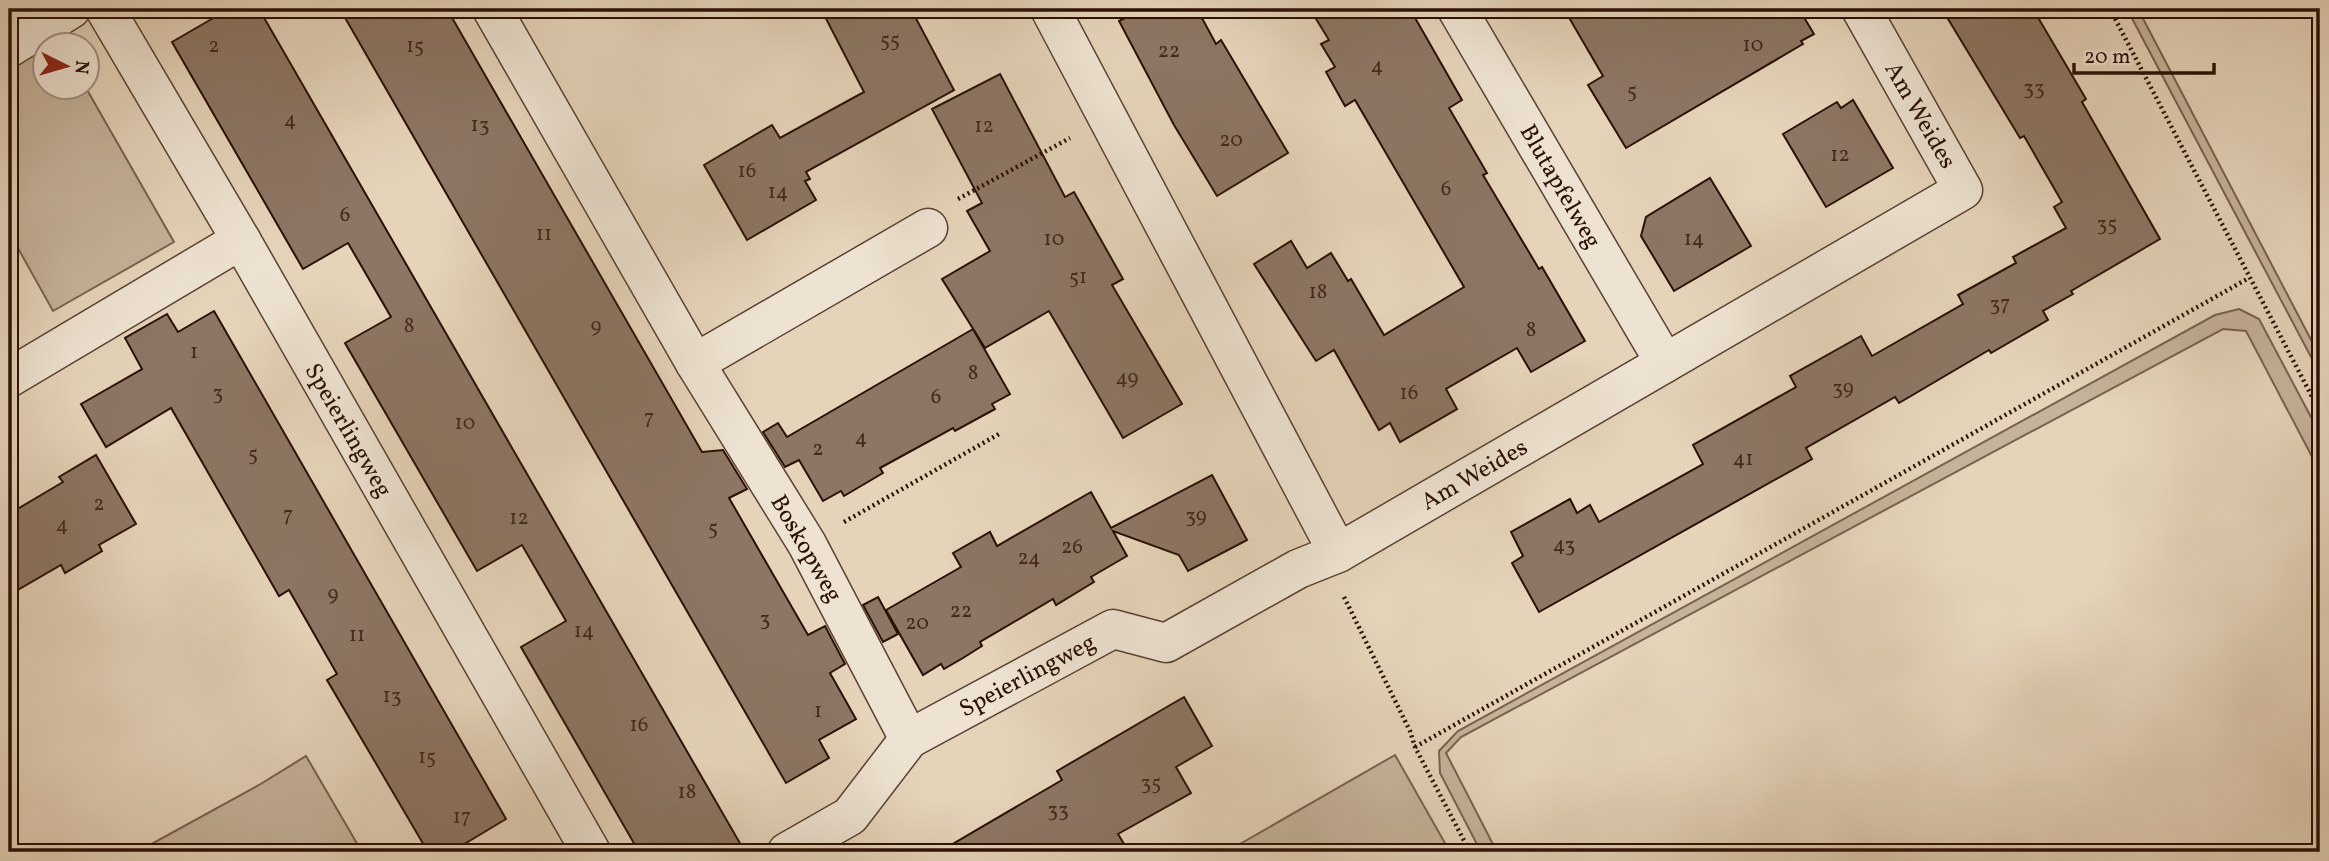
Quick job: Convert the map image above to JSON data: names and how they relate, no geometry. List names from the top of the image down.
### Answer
{
  "streets": {
    "street": [
      "Am Weides",
      "Blutapfelweg",
      "Speierlingweg",
      "Boskopweg"
    ]
  },
  "crossings": [
    ["Am Weides", "Blutapfelweg"],
    ["Am Weides", "Speierlingweg"],
    ["Speierlingweg", "Boskopweg"]
  ],
  "house_numbers": [
    "55",
    "10",
    "2",
    "15",
    "22",
    "4",
    "33",
    "5",
    "4",
    "13",
    "12",
    "20",
    "12",
    "16",
    "6",
    "14",
    "6",
    "35",
    "11",
    "10",
    "14",
    "51",
    "18",
    "37",
    "8",
    "9",
    "8",
    "1",
    "8",
    "49",
    "39",
    "3",
    "16",
    "6",
    "7",
    "10",
    "4",
    "2",
    "5",
    "41",
    "2",
    "7",
    "39",
    "12",
    "4",
    "5",
    "43",
    "26",
    "24",
    "9",
    "22",
    "3",
    "20",
    "14",
    "11",
    "13",
    "1",
    "16",
    "15",
    "35",
    "18",
    "33",
    "17"
  ],
  "scale_bar": "20 m",
  "north": "right"
}
